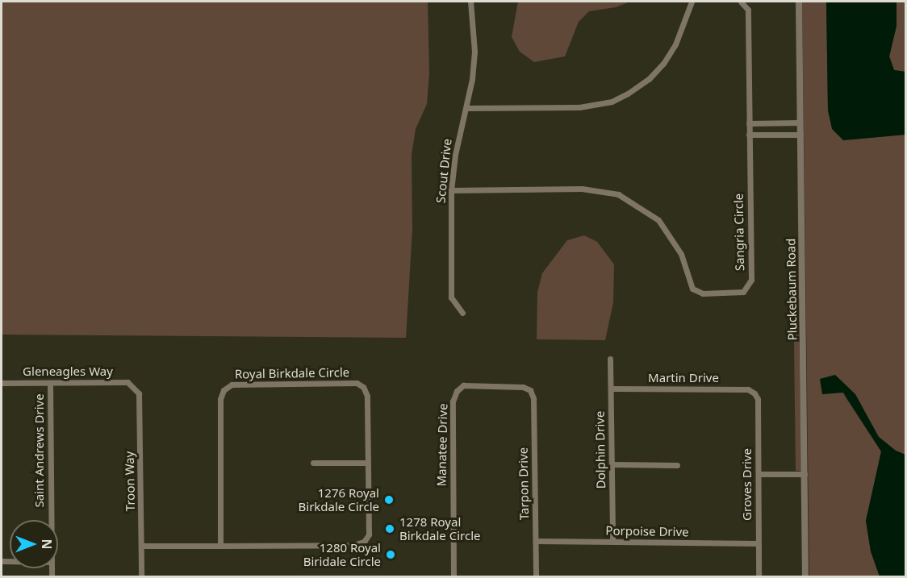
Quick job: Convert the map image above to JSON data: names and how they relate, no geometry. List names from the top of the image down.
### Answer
{
  "streets": {
    "street": [
      "Scout Drive",
      "Sangria Circle",
      "Pluckebaum Road",
      "Gleneagles Way",
      "Royal Birkdale Circle",
      "Martin Drive",
      "Manatee Drive",
      "Dolphin Drive",
      "Saint Andrews Drive",
      "Troon Way",
      "Tarpon Drive",
      "Groves Drive",
      "Porpoise Drive"
    ]
  },
  "crossings": [
    ["Scout Drive", "Sangria Circle"],
    ["Gleneagles Way", "Saint Andrews Drive"],
    ["Gleneagles Way", "Troon Way"],
    ["Royal Birkdale Circle", "Troon Way"],
    ["Martin Drive", "Dolphin Drive"],
    ["Martin Drive", "Groves Drive"],
    ["Manatee Drive", "Tarpon Drive"],
    ["Dolphin Drive", "Porpoise Drive"],
    ["Tarpon Drive", "Porpoise Drive"],
    ["Groves Drive", "Porpoise Drive"]
  ],
  "places": ["1276 Royal Birkdale Circle", "1278 Royal Birkdale Circle", "1280 Royal Biridale Circle"],
  "north": "right"
}
